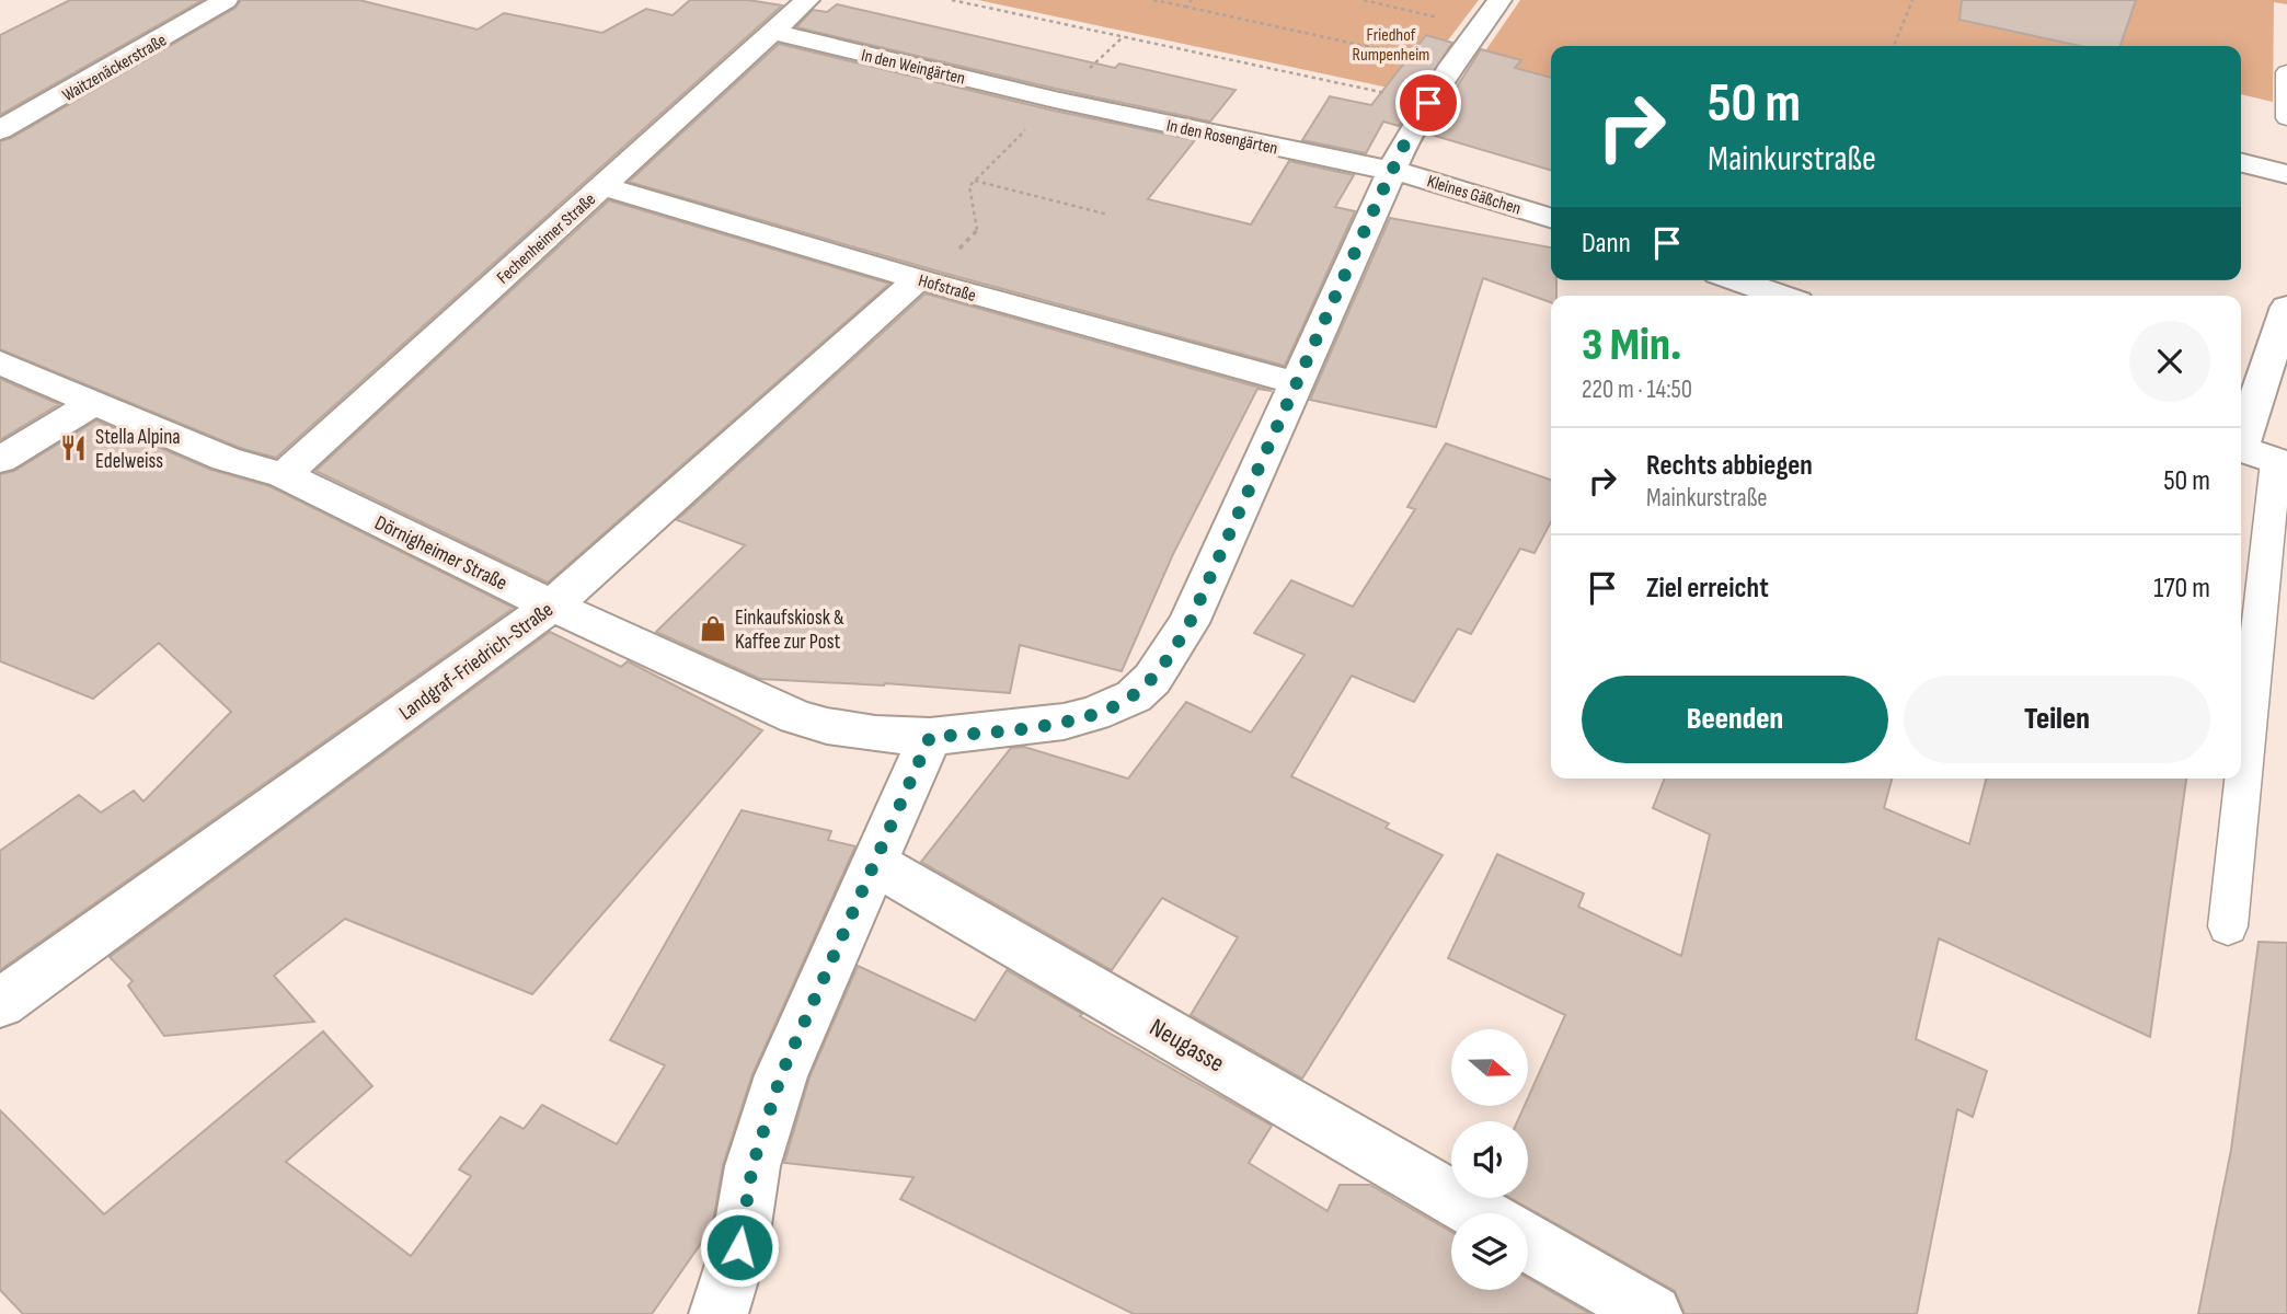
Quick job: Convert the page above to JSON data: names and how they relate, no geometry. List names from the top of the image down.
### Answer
{
  "streets": {
    "street": [
      "In den Weingärten",
      "Waitzenäckerstraße",
      "In den Rosengärten",
      "Kleines Gäßchen",
      "Fechenheimer Straße",
      "Hofstraße",
      "Dörnigheimer Straße",
      "Landgraf-Friedrich-Straße",
      "Neugasse"
    ]
  },
  "crossings": [
    ["In den Weingärten", "In den Rosengärten"],
    ["In den Weingärten", "Fechenheimer Straße"],
    ["In den Rosengärten", "Kleines Gäßchen"],
    ["In den Rosengärten", "Dörnigheimer Straße"],
    ["Kleines Gäßchen", "Dörnigheimer Straße"],
    ["Fechenheimer Straße", "Hofstraße"],
    ["Fechenheimer Straße", "Dörnigheimer Straße"],
    ["Hofstraße", "Dörnigheimer Straße"],
    ["Hofstraße", "Landgraf-Friedrich-Straße"],
    ["Dörnigheimer Straße", "Landgraf-Friedrich-Straße"]
  ],
  "parks": ["Friedhof Rumpenheim"],
  "places": {
    "restaurant": ["Stella Alpina Edelweiss"],
    "shop": ["Einkaufskiosk & Kaffee zur Post"]
  },
  "north": "right",
  "page": {
    "turn": ["50 m", "Mainkurstraße"],
    "then": "Dann",
    "heading": ["3 Min.", "220 m · 14:50"],
    "list": [
      {
        "name": "Rechts abbiegen",
        "note": "Mainkurstraße",
        "value": "50 m"
      },
      {
        "name": "Ziel erreicht",
        "value": "170 m"
      }
    ],
    "buttons": ["Beenden", "Teilen"]
  }
}
